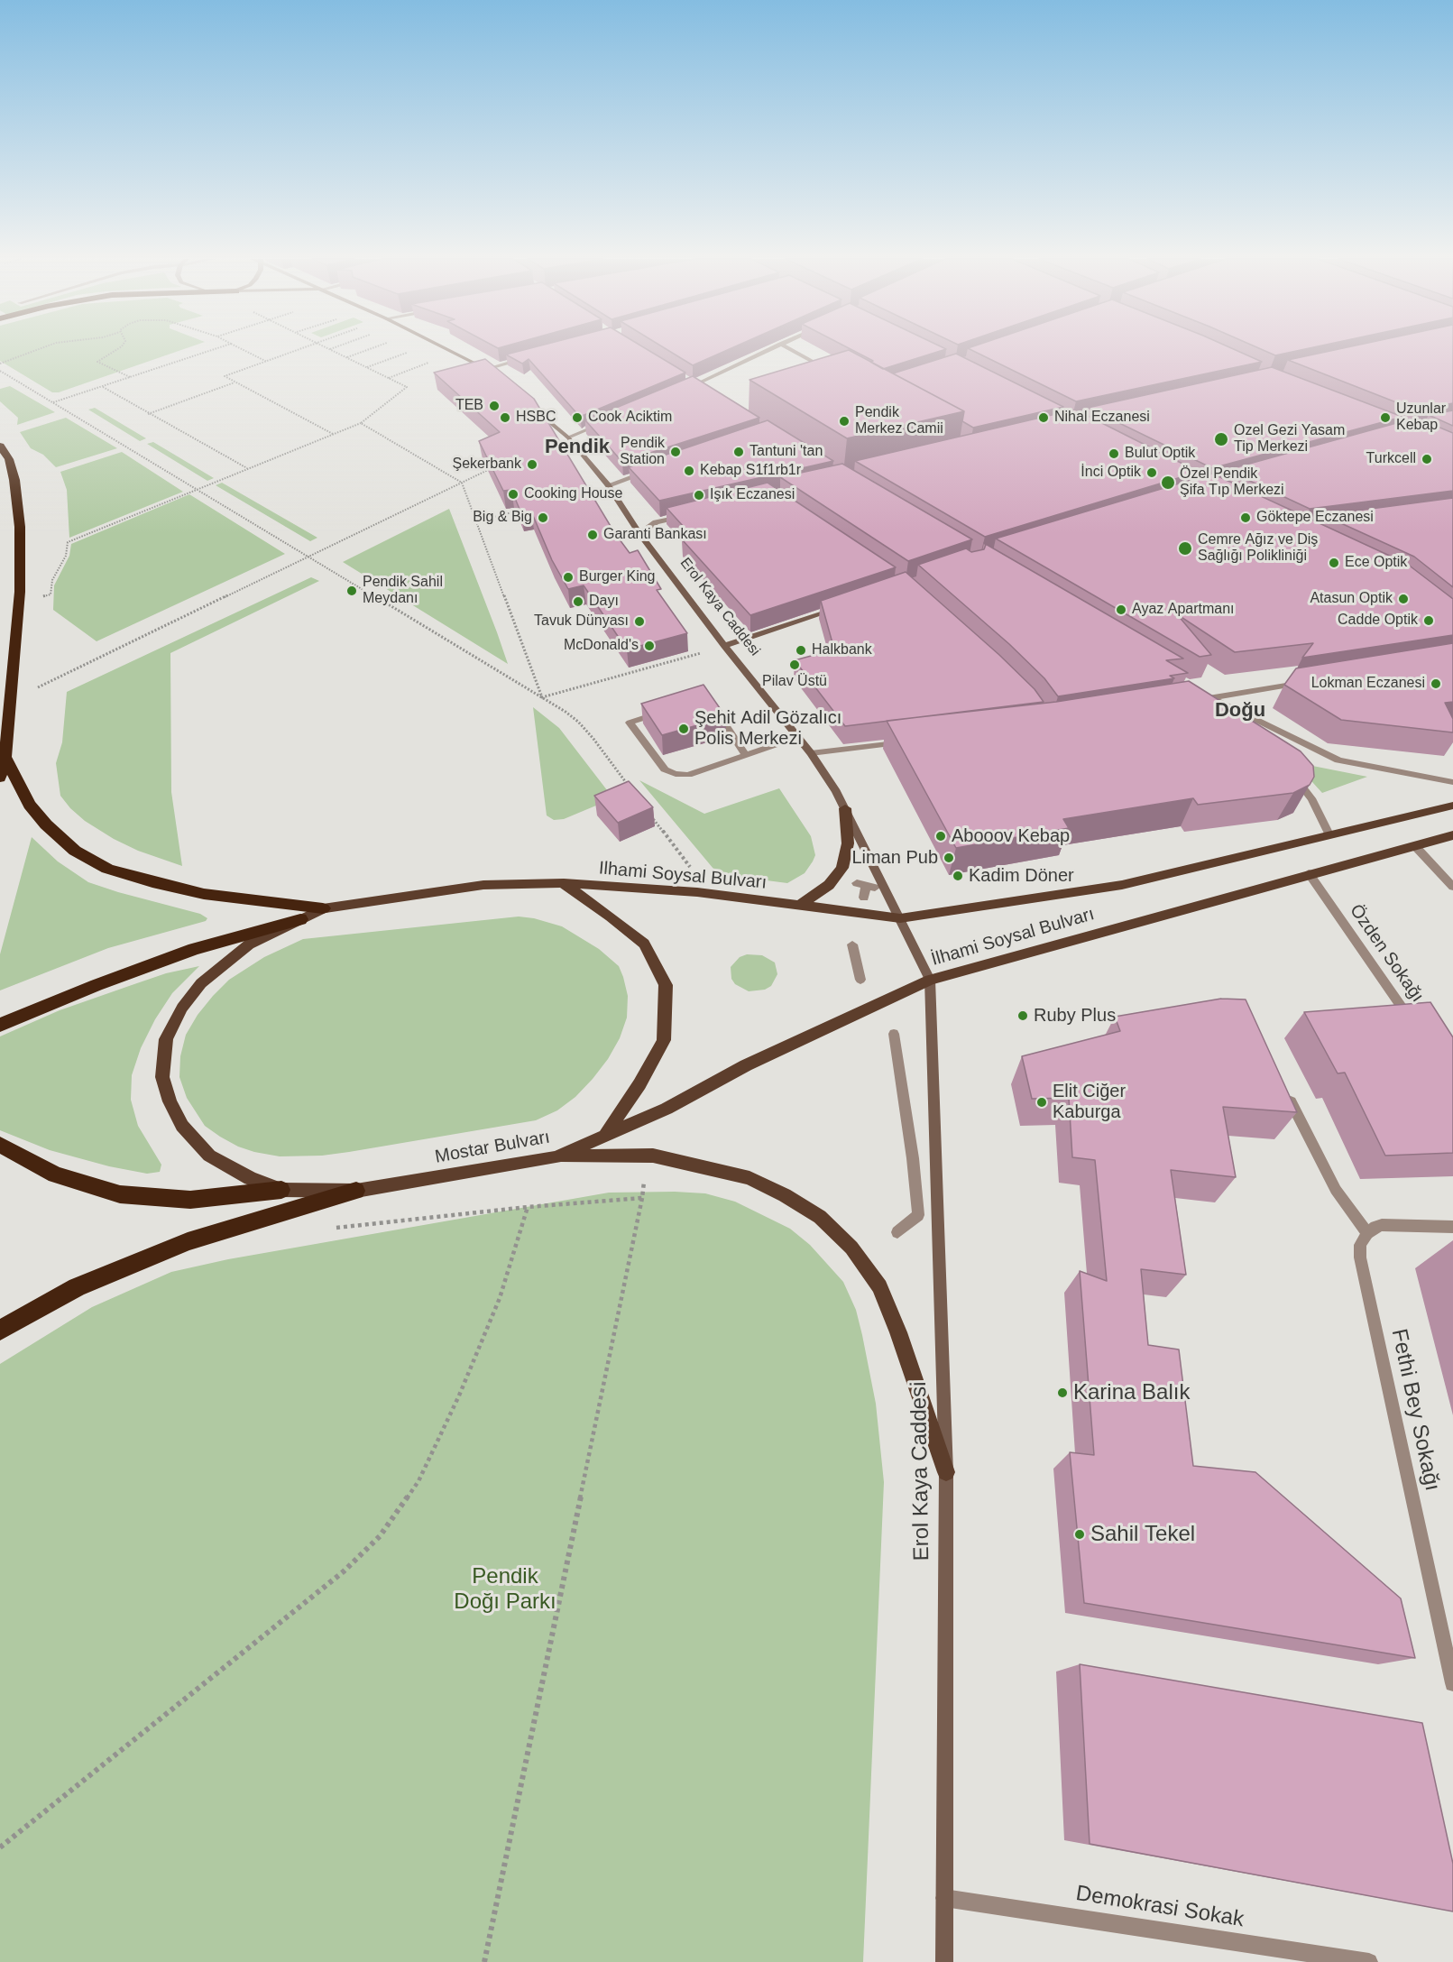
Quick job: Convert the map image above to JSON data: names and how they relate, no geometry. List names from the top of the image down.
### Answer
{
  "streets": {
    "main road": ["Ilhami Soysal Bulvarı", "İlhami Soysal Bulvarı", "Mostar Bulvarı"],
    "street": [
      "Erol Kaya Caddesi",
      "Özden Sokağı",
      "Fethi Bey Sokağı",
      "Demokrasi Sokak"
    ]
  },
  "crossings": [
    ["Erol Kaya Caddesi", "İlhami Soysal Bulvarı"],
    ["Erol Kaya Caddesi", "Demokrasi Sokak"],
    ["Ilhami Soysal Bulvarı", "İlhami Soysal Bulvarı"],
    ["Ilhami Soysal Bulvarı", "Mostar Bulvarı"],
    ["İlhami Soysal Bulvarı", "Özden Sokağı"],
    ["İlhami Soysal Bulvarı", "Mostar Bulvarı"]
  ],
  "districts": ["Pendik", "Doğu"],
  "parks": ["Pendik Doğı Parkı"],
  "places": [
    "TEB",
    "HSBC",
    "Cook Aciktim",
    "Nihal Eczanesi",
    "Uzunlar Kebap",
    "Pendik Merkez Camii",
    "Ozel Gezi Yasam Tip Merkezi",
    "Pendik Station",
    "Tantuni 'tan",
    "Bulut Optik",
    "Turkcell",
    "Şekerbank",
    "Kebap S1f1rb1r",
    "İnci Optik",
    "Özel Pendik Şifa Tıp Merkezi",
    "Cooking House",
    "Işık Eczanesi",
    "Big & Big",
    "Göktepe Eczanesi",
    "Garanti Bankası",
    "Cemre Ağız ve Diş Sağlığı Polikliniği",
    "Ece Optik",
    "Burger King",
    "Pendik Sahil Meydanı",
    "Atasun Optik",
    "Dayı",
    "Ayaz Apartmanı",
    "Cadde Optik",
    "Tavuk Dünyası",
    "McDonald's",
    "Halkbank",
    "Pilav Üstü",
    "Lokman Eczanesi",
    "Şehit Adil Gözalıcı Polis Merkezi",
    "Abooov Kebap",
    "Liman Pub",
    "Kadim Döner",
    "Ruby Plus",
    "Elit Ciğer Kaburga",
    "Karina Balık",
    "Sahil Tekel"
  ]
}
